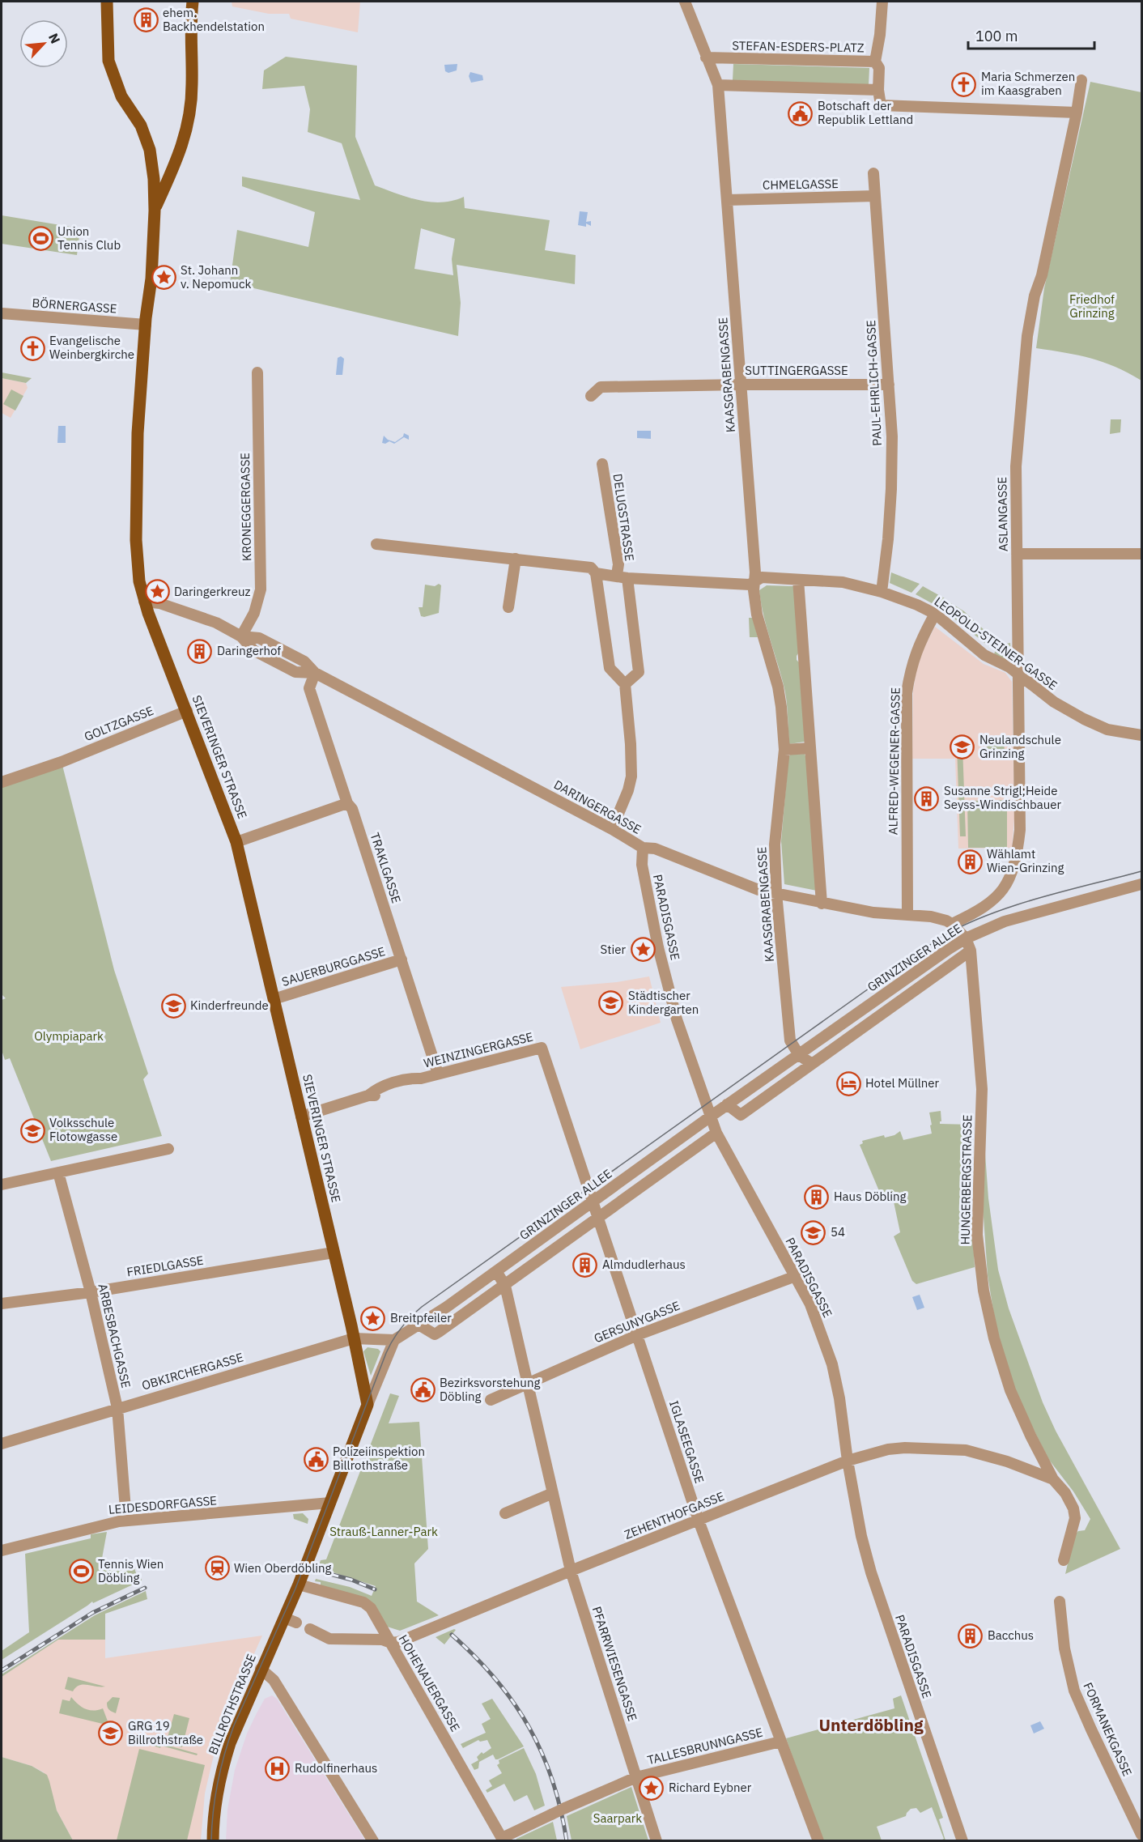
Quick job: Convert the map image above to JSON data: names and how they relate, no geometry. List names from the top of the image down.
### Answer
{
  "streets": {
    "main road": ["SIEVERINGER STRASSE", "BILLROTHSTRASSE"],
    "street": [
      "STEFAN-ESDERS-PLATZ",
      "CHMELGASSE",
      "BÖRNERGASSE",
      "SUTTINGERGASSE",
      "KAASGRABENGASSE",
      "PAUL-EHRLICH-GASSE",
      "KRONEGGERGASSE",
      "ASLANGASSE",
      "DELUGSTRASSE",
      "LEOPOLD-STEINER-GASSE",
      "GOLTZGASSE",
      "ALFRED-WEGENER-GASSE",
      "DARINGERGASSE",
      "TRAKLGASSE",
      "PARADISGASSE",
      "GRINZINGER ALLEE",
      "SAUERBURGGASSE",
      "WEINZINGERGASSE",
      "HUNGERBERGSTRASSE",
      "FRIEDLGASSE",
      "GERSUNYGASSE",
      "ARBESBACHGASSE",
      "OBKIRCHERGASSE",
      "IGLASEEGASSE",
      "LEIDESDORFGASSE",
      "ZEHENTHOFGASSE",
      "PFARRWIESENGASSE",
      "HOHENAUERGASSE",
      "FORMANEKGASSE",
      "TALLESBRUNNGASSE"
    ]
  },
  "crossings": [
    ["STEFAN-ESDERS-PLATZ", "KAASGRABENGASSE"],
    ["CHMELGASSE", "KAASGRABENGASSE"],
    ["CHMELGASSE", "PAUL-EHRLICH-GASSE"],
    ["BÖRNERGASSE", "SIEVERINGER STRASSE"],
    ["SUTTINGERGASSE", "KAASGRABENGASSE"],
    ["SUTTINGERGASSE", "PAUL-EHRLICH-GASSE"],
    ["KAASGRABENGASSE", "LEOPOLD-STEINER-GASSE"],
    ["KAASGRABENGASSE", "DARINGERGASSE"],
    ["KAASGRABENGASSE", "GRINZINGER ALLEE"],
    ["PAUL-EHRLICH-GASSE", "LEOPOLD-STEINER-GASSE"],
    ["KRONEGGERGASSE", "DARINGERGASSE"],
    ["ASLANGASSE", "LEOPOLD-STEINER-GASSE"],
    ["ASLANGASSE", "DARINGERGASSE"],
    ["DELUGSTRASSE", "LEOPOLD-STEINER-GASSE"],
    ["LEOPOLD-STEINER-GASSE", "ALFRED-WEGENER-GASSE"],
    ["GOLTZGASSE", "SIEVERINGER STRASSE"],
    ["SIEVERINGER STRASSE", "DARINGERGASSE"],
    ["SIEVERINGER STRASSE", "SAUERBURGGASSE"],
    ["SIEVERINGER STRASSE", "WEINZINGERGASSE"],
    ["SIEVERINGER STRASSE", "FRIEDLGASSE"],
    ["SIEVERINGER STRASSE", "OBKIRCHERGASSE"],
    ["ALFRED-WEGENER-GASSE", "DARINGERGASSE"],
    ["DARINGERGASSE", "TRAKLGASSE"],
    ["DARINGERGASSE", "PARADISGASSE"],
    ["TRAKLGASSE", "SAUERBURGGASSE"],
    ["TRAKLGASSE", "WEINZINGERGASSE"],
    ["PARADISGASSE", "GRINZINGER ALLEE"],
    ["PARADISGASSE", "GERSUNYGASSE"],
    ["PARADISGASSE", "ZEHENTHOFGASSE"],
    ["GRINZINGER ALLEE", "HUNGERBERGSTRASSE"],
    ["GRINZINGER ALLEE", "OBKIRCHERGASSE"],
    ["GRINZINGER ALLEE", "IGLASEEGASSE"],
    ["GRINZINGER ALLEE", "PFARRWIESENGASSE"],
    ["WEINZINGERGASSE", "IGLASEEGASSE"],
    ["HUNGERBERGSTRASSE", "ZEHENTHOFGASSE"],
    ["FRIEDLGASSE", "ARBESBACHGASSE"],
    ["GERSUNYGASSE", "IGLASEEGASSE"],
    ["GERSUNYGASSE", "PFARRWIESENGASSE"],
    ["ARBESBACHGASSE", "OBKIRCHERGASSE"],
    ["IGLASEEGASSE", "ZEHENTHOFGASSE"],
    ["IGLASEEGASSE", "TALLESBRUNNGASSE"],
    ["LEIDESDORFGASSE", "BILLROTHSTRASSE"],
    ["ZEHENTHOFGASSE", "PFARRWIESENGASSE"],
    ["ZEHENTHOFGASSE", "HOHENAUERGASSE"],
    ["PFARRWIESENGASSE", "TALLESBRUNNGASSE"],
    ["HOHENAUERGASSE", "BILLROTHSTRASSE"],
    ["HOHENAUERGASSE", "TALLESBRUNNGASSE"]
  ],
  "districts": ["Unterdöbling"],
  "parks": [
    "Friedhof Grinzing",
    "Olympiapark",
    "Strauß-Lanner-Park",
    "Saarpark"
  ],
  "places": {
    "building": [
      "ehem. Backhendelstation",
      "Daringerhof",
      "Susanne Strigl;Heide Seyss-Windischbauer",
      "Wählamt Wien-Grinzing",
      "Haus Döbling",
      "Almdudlerhaus",
      "Bacchus"
    ],
    "church": ["Maria Schmerzen im Kaasgraben", "Evangelische Weinbergkirche"],
    "public building": ["Botschaft der Republik Lettland", "Bezirksvorstehung Döbling", "Polizeiinspektion Billrothstraße"],
    "sports": ["Union Tennis Club", "Tennis Wien Döbling"],
    "place": [
      "St. Johann v. Nepomuck",
      "Daringerkreuz",
      "Stier",
      "Breitpfeiler",
      "Richard Eybner"
    ],
    "school or university": [
      "Neulandschule Grinzing",
      "Städtischer Kindergarten",
      "Kinderfreunde",
      "Volksschule Flotowgasse",
      "54",
      "GRG 19 Billrothstraße"
    ],
    "hotel": ["Hotel Müllner"],
    "station": ["Wien Oberdöbling"],
    "hospital": ["Rudolfinerhaus"]
  },
  "scale_bar": "100 m",
  "north": "top right"
}
